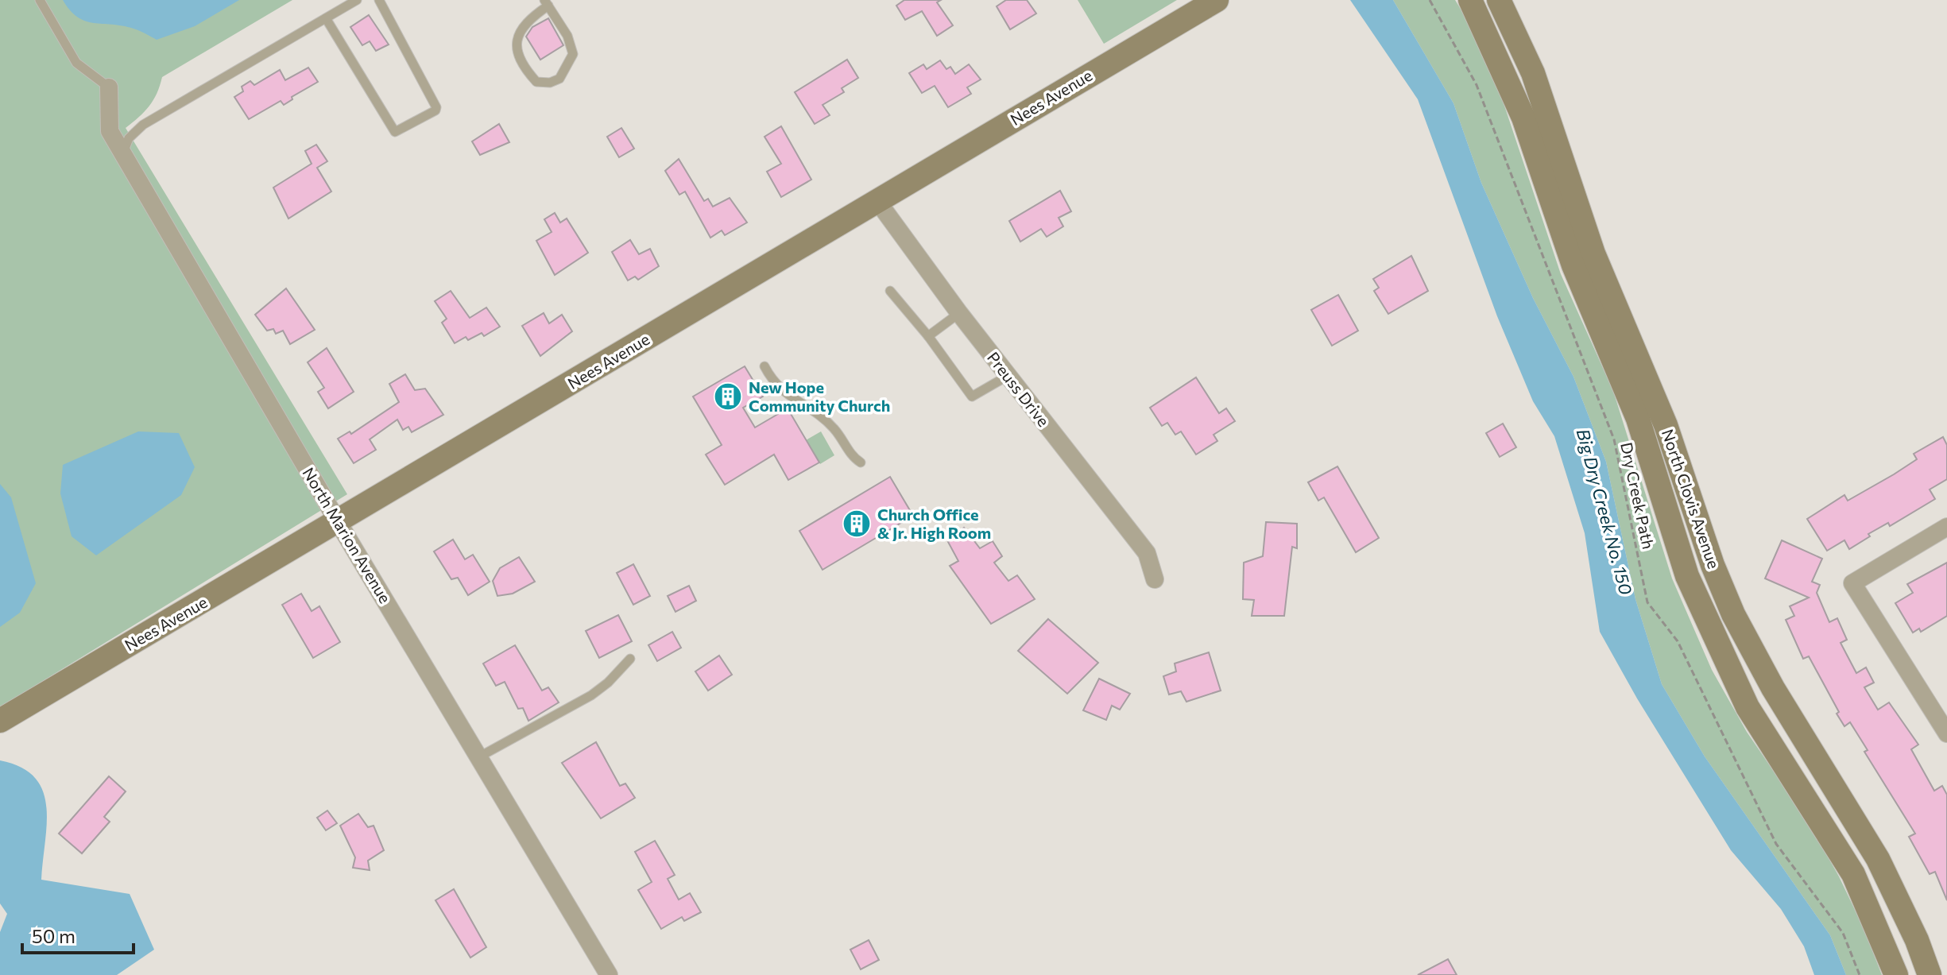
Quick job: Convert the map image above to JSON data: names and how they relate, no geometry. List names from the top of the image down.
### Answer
{
  "streets": {
    "main road": ["Nees Avenue", "North Clovis Avenue"],
    "street": ["Preuss Drive", "North Marion Avenue"],
    "path": ["Dry Creek Path"]
  },
  "crossings": [
    ["Nees Avenue", "Preuss Drive"],
    ["Nees Avenue", "North Marion Avenue"]
  ],
  "water": ["Big Dry Creek No. 150"],
  "places": {
    "building": ["New Hope Community Church", "Church Office & Jr. High Room"]
  },
  "scale_bar": "50 m"
}
